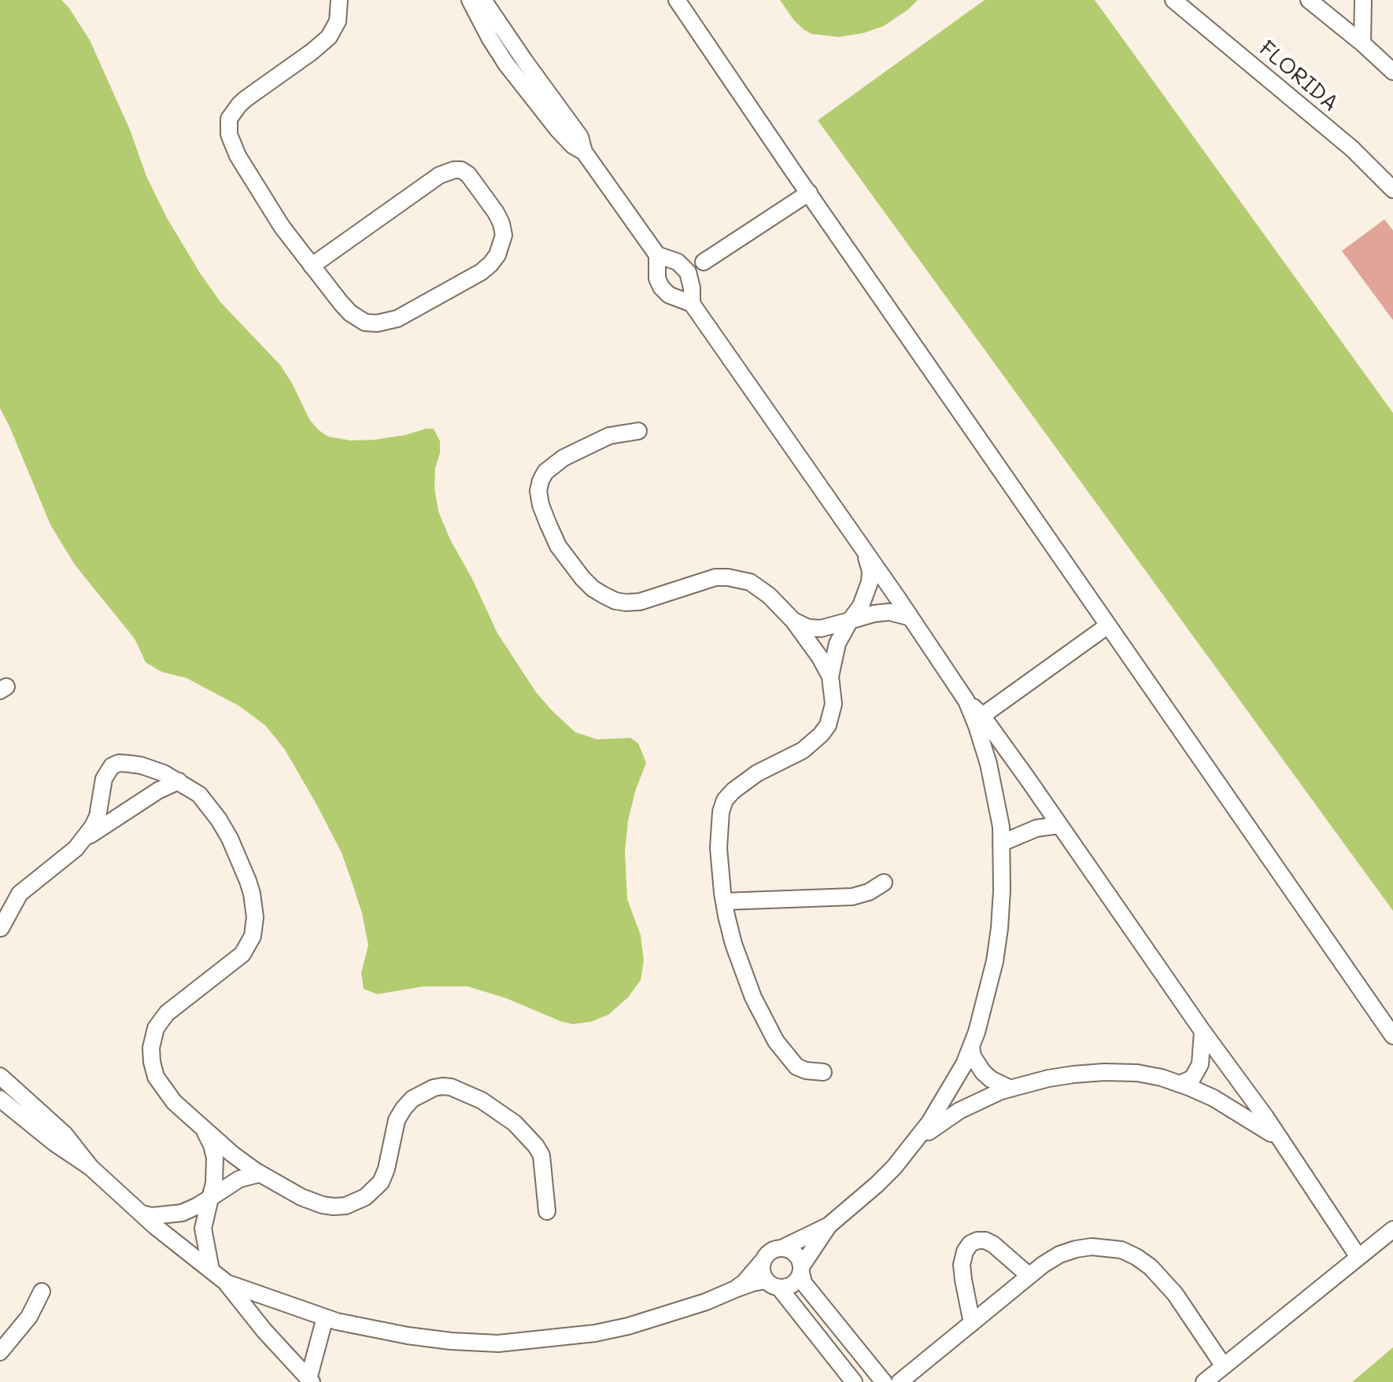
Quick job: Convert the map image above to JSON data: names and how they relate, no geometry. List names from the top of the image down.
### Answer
{
  "streets": {
    "street": ["FLORIDA"]
  }
}
